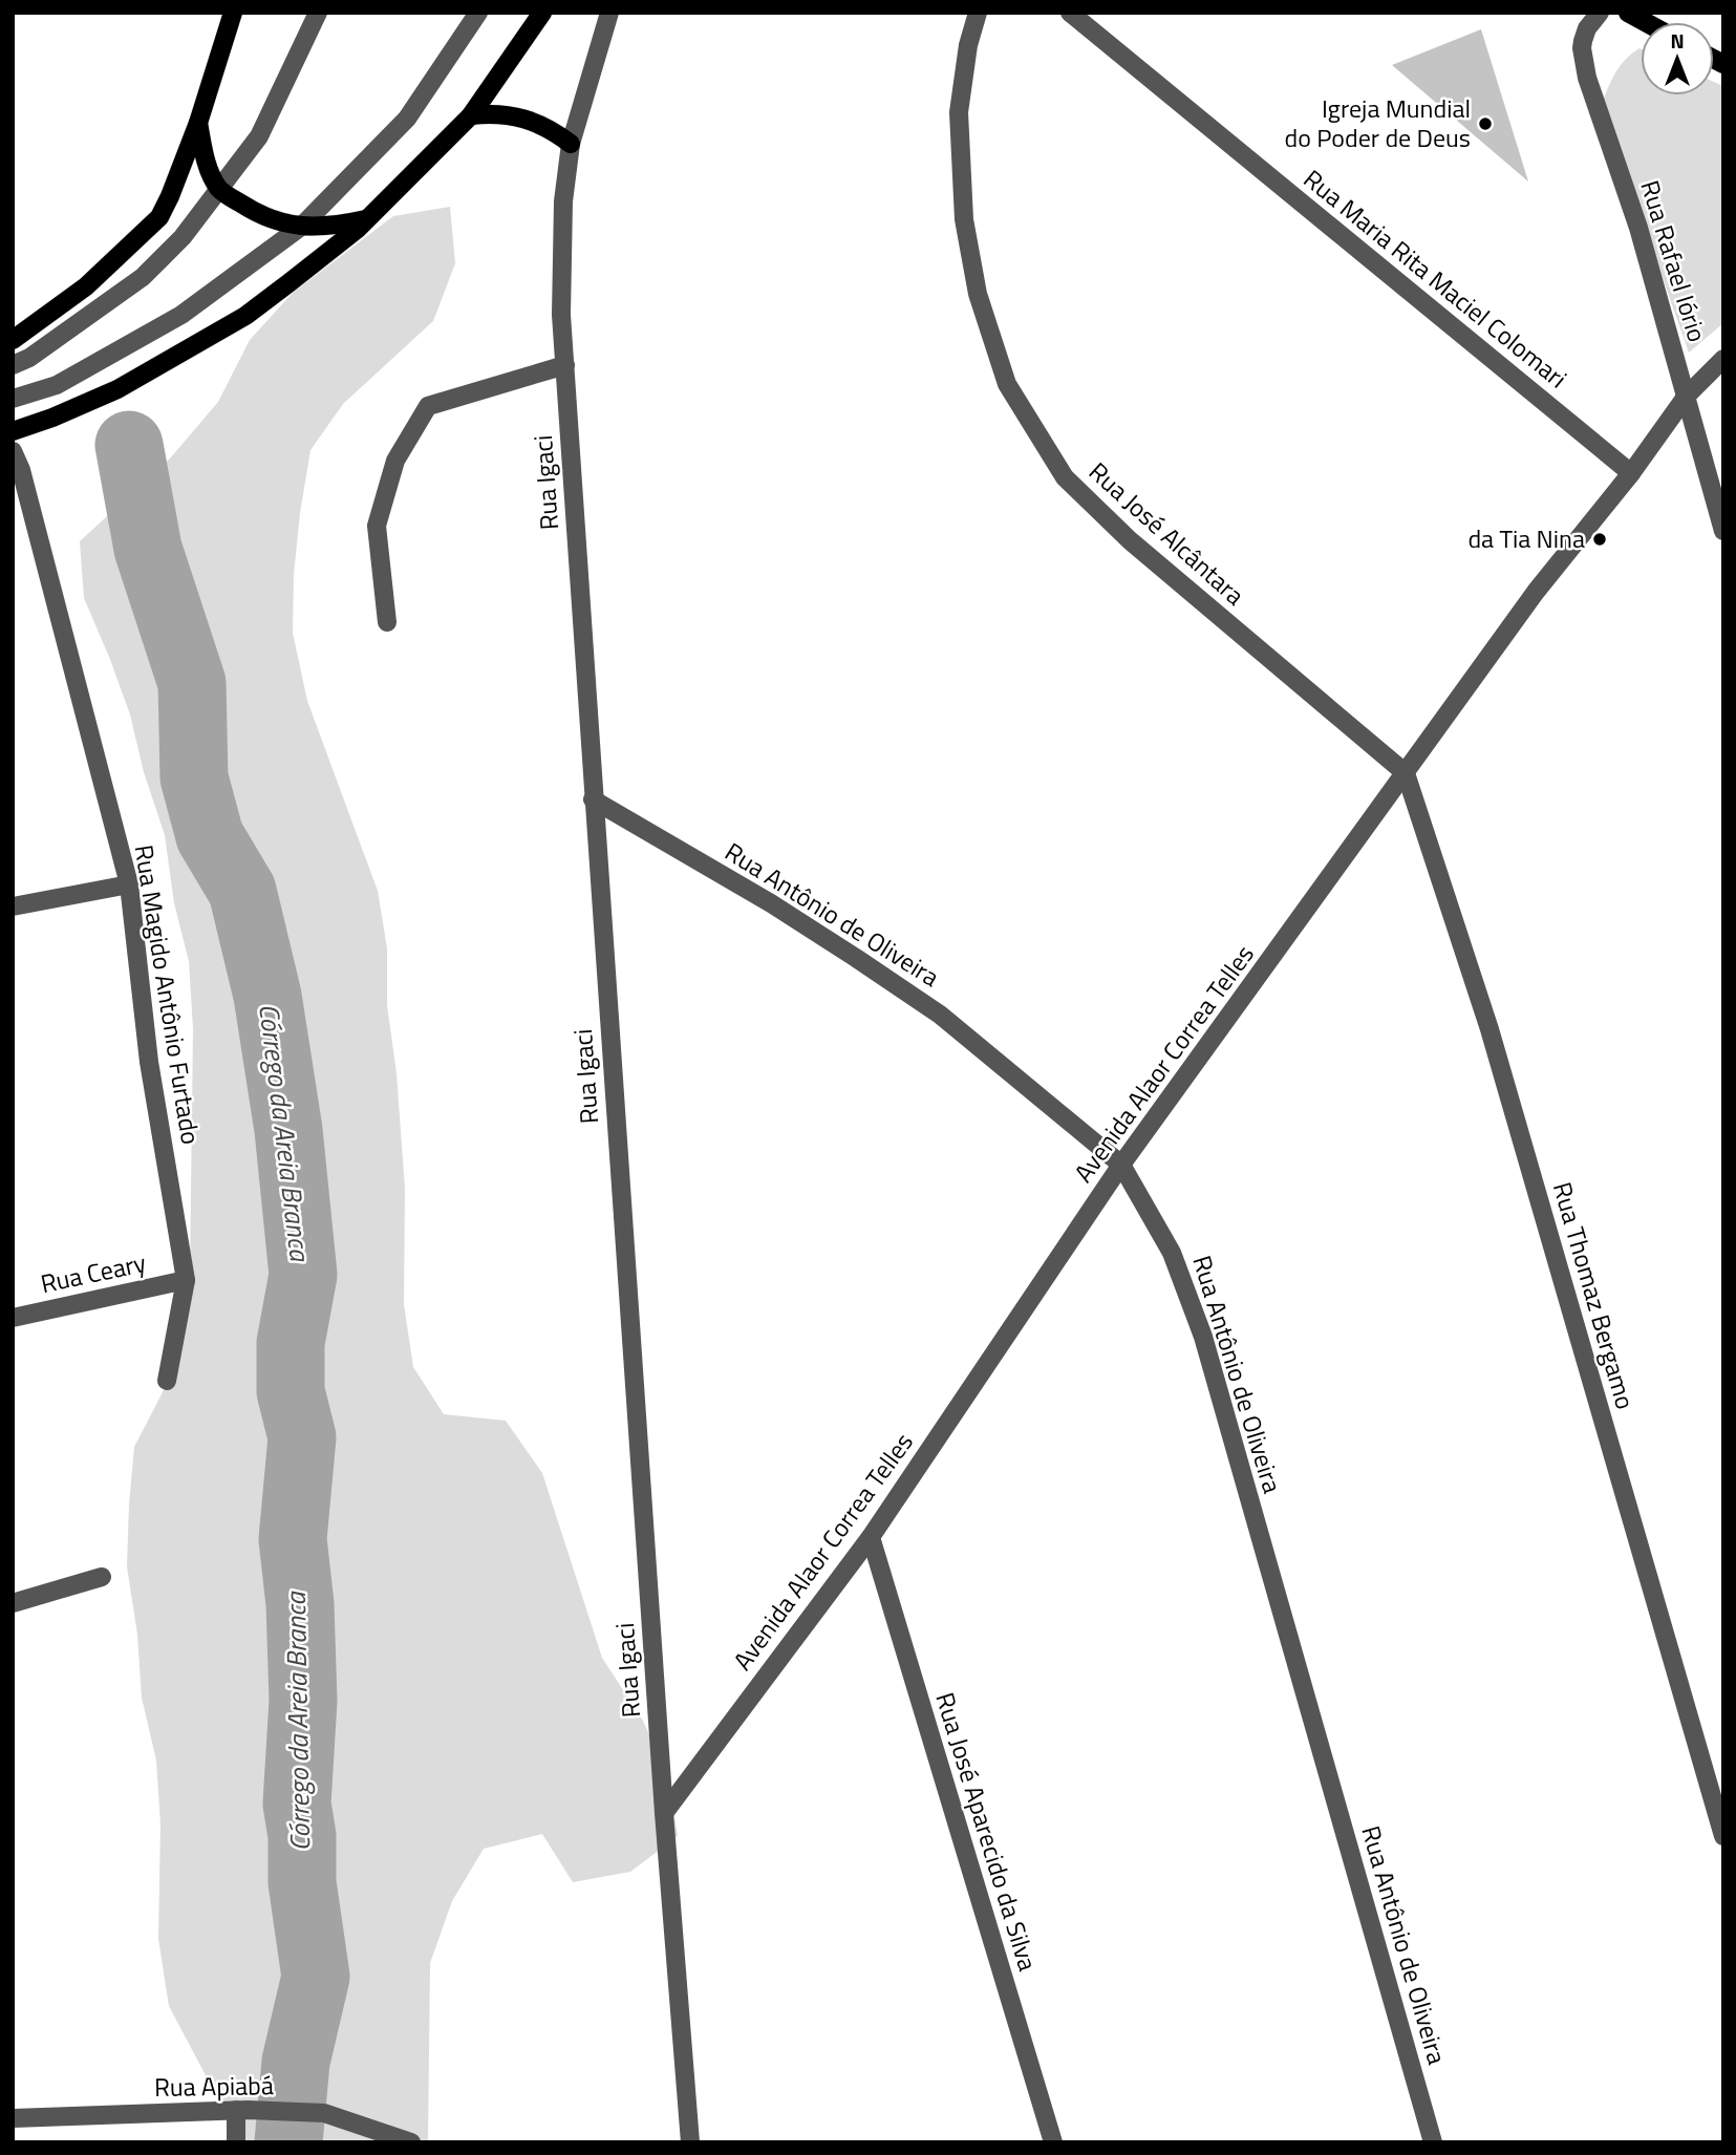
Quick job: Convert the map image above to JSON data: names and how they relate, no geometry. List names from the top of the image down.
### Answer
{
  "streets": {
    "street": [
      "Rua Rafael Iório",
      "Rua Maria Rita Maciel Colomari",
      "Rua Igaci",
      "Rua José Alcântara",
      "Rua Antônio de Oliveira",
      "Rua Magido Antônio Furtado",
      "Avenida Alaor Correa Telles",
      "Rua Ceary",
      "Rua Thomaz Bergamo",
      "Rua José Aparecido da Silva",
      "Rua Apiabá"
    ]
  },
  "crossings": [
    ["Rua Rafael Iório", "Avenida Alaor Correa Telles"],
    ["Rua Maria Rita Maciel Colomari", "Avenida Alaor Correa Telles"],
    ["Rua Igaci", "Rua Antônio de Oliveira"],
    ["Rua Igaci", "Avenida Alaor Correa Telles"],
    ["Rua José Alcântara", "Avenida Alaor Correa Telles"],
    ["Rua José Alcântara", "Rua Thomaz Bergamo"],
    ["Rua Antônio de Oliveira", "Avenida Alaor Correa Telles"],
    ["Rua Magido Antônio Furtado", "Rua Ceary"],
    ["Avenida Alaor Correa Telles", "Rua Thomaz Bergamo"],
    ["Avenida Alaor Correa Telles", "Rua José Aparecido da Silva"]
  ],
  "water": ["Córrego da Areia Branca"],
  "places": ["Igreja Mundial do Poder de Deus", "da Tia Nina"],
  "north": "top"
}
